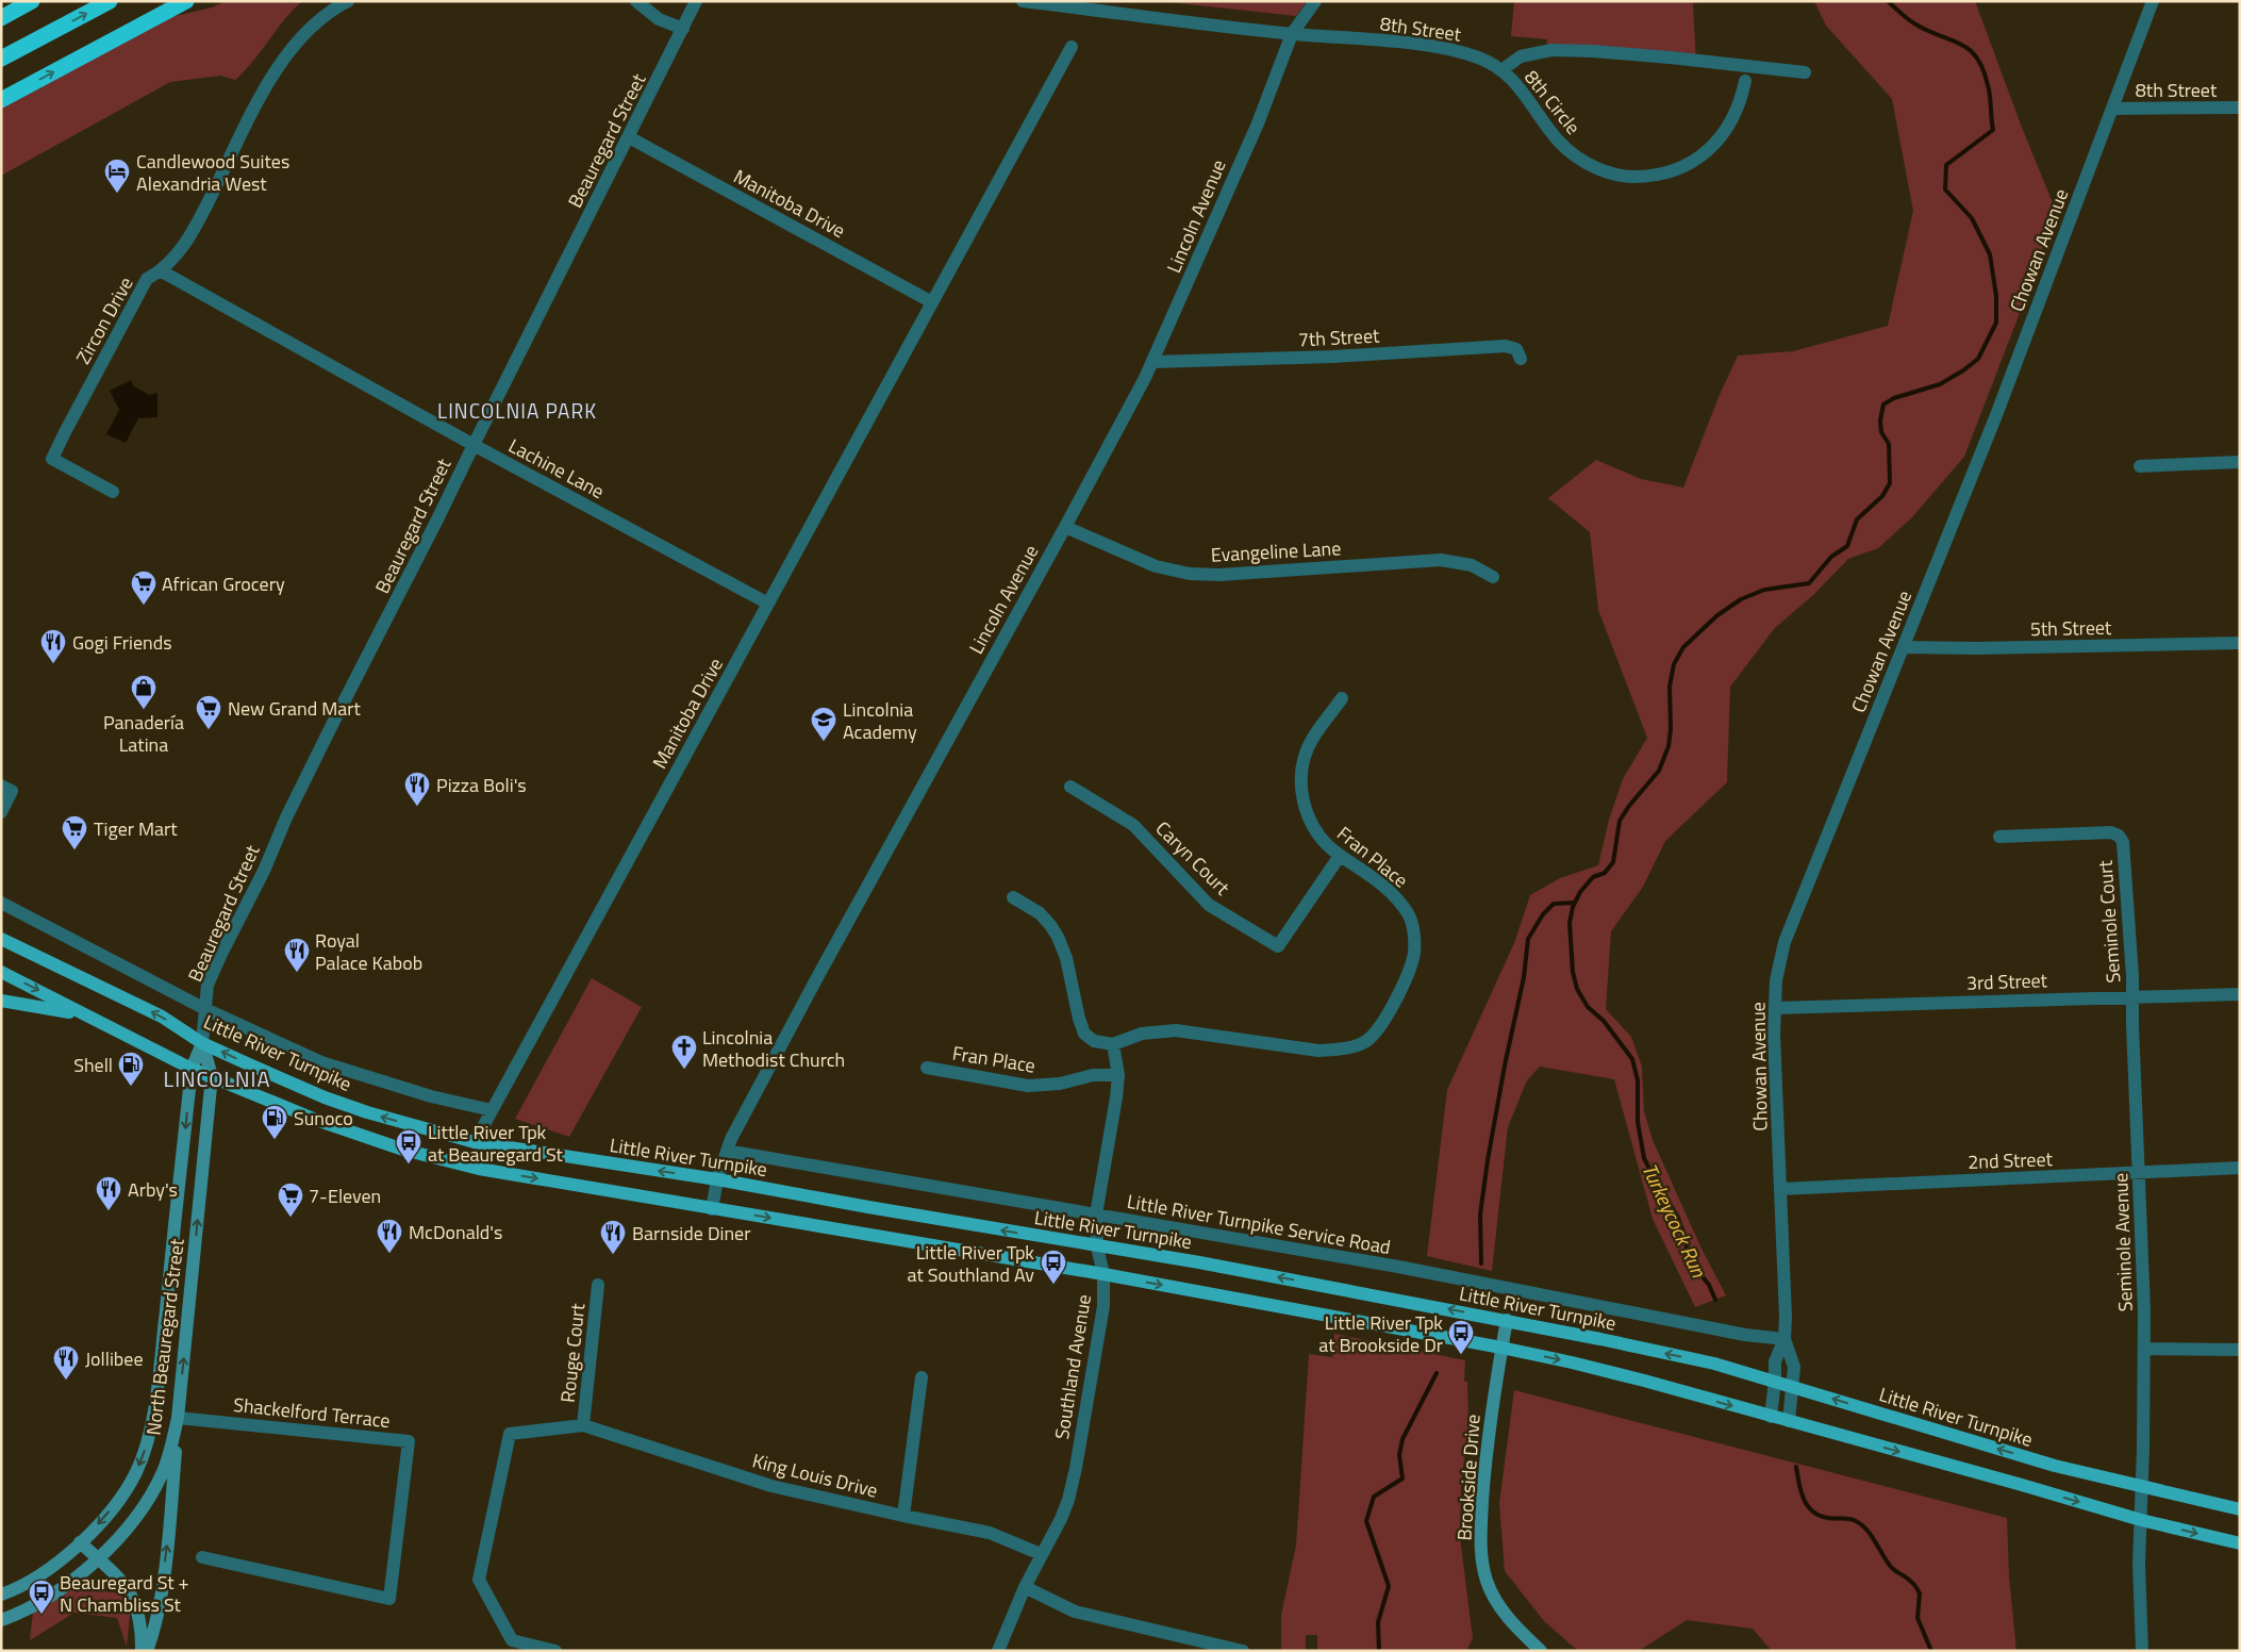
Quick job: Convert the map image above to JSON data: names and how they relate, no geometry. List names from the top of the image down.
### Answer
{
  "streets": {
    "main road": [
      "Beauregard Street",
      "Little River Turnpike",
      "North Beauregard Street",
      "Brookside Drive"
    ],
    "street": [
      "8th Street",
      "8th Circle",
      "Manitoba Drive",
      "Lincoln Avenue",
      "Chowan Avenue",
      "Zircon Drive",
      "7th Street",
      "Lachine Lane",
      "Evangeline Lane",
      "5th Street",
      "Fran Place",
      "Caryn Court",
      "Seminole Court",
      "3rd Street",
      "2nd Street",
      "Little River Turnpike Service Road",
      "Seminole Avenue",
      "Rouge Court",
      "Southland Avenue",
      "Shackelford Terrace",
      "King Louis Drive"
    ]
  },
  "crossings": [
    ["8th Street", "8th Circle"],
    ["8th Street", "Lincoln Avenue"],
    ["8th Street", "Chowan Avenue"],
    ["Beauregard Street", "Manitoba Drive"],
    ["Beauregard Street", "Lachine Lane"],
    ["Beauregard Street", "Little River Turnpike"],
    ["Beauregard Street", "North Beauregard Street"],
    ["Manitoba Drive", "Lachine Lane"],
    ["Manitoba Drive", "Little River Turnpike"],
    ["Lincoln Avenue", "7th Street"],
    ["Lincoln Avenue", "Evangeline Lane"],
    ["Lincoln Avenue", "Little River Turnpike"],
    ["Lincoln Avenue", "Little River Turnpike Service Road"],
    ["Chowan Avenue", "5th Street"],
    ["Chowan Avenue", "3rd Street"],
    ["Chowan Avenue", "Little River Turnpike"],
    ["Chowan Avenue", "2nd Street"],
    ["Chowan Avenue", "Little River Turnpike Service Road"],
    ["Zircon Drive", "Lachine Lane"],
    ["Fran Place", "Caryn Court"],
    ["Fran Place", "Southland Avenue"],
    ["Seminole Court", "3rd Street"],
    ["Seminole Court", "Seminole Avenue"],
    ["3rd Street", "Seminole Avenue"],
    ["Little River Turnpike", "Seminole Avenue"],
    ["Little River Turnpike", "North Beauregard Street"],
    ["Little River Turnpike", "Southland Avenue"],
    ["Little River Turnpike", "Brookside Drive"],
    ["2nd Street", "Seminole Avenue"],
    ["Little River Turnpike Service Road", "Southland Avenue"],
    ["North Beauregard Street", "Shackelford Terrace"],
    ["Rouge Court", "King Louis Drive"],
    ["Southland Avenue", "King Louis Drive"]
  ],
  "districts": ["LINCOLNIA PARK", "LINCOLNIA"],
  "water": ["Turkeycock Run"],
  "places": {
    "hotel": ["Candlewood Suites Alexandria West"],
    "supermarket": [
      "African Grocery",
      "New Grand Mart",
      "Tiger Mart",
      "7-Eleven"
    ],
    "restaurant": [
      "Gogi Friends",
      "Pizza Boli's",
      "Royal Palace Kabob",
      "Arby's",
      "McDonald's",
      "Barnside Diner",
      "Jollibee"
    ],
    "shop": ["Panadería Latina"],
    "school or university": ["Lincolnia Academy"],
    "church": ["Lincolnia Methodist Church"],
    "fuel station": ["Shell", "Sunoco"],
    "bus stop": [
      "Little River Tpk at Beauregard St",
      "Little River Tpk at Southland Av",
      "Little River Tpk at Brookside Dr",
      "Beauregard St + N Chambliss St"
    ]
  }
}
